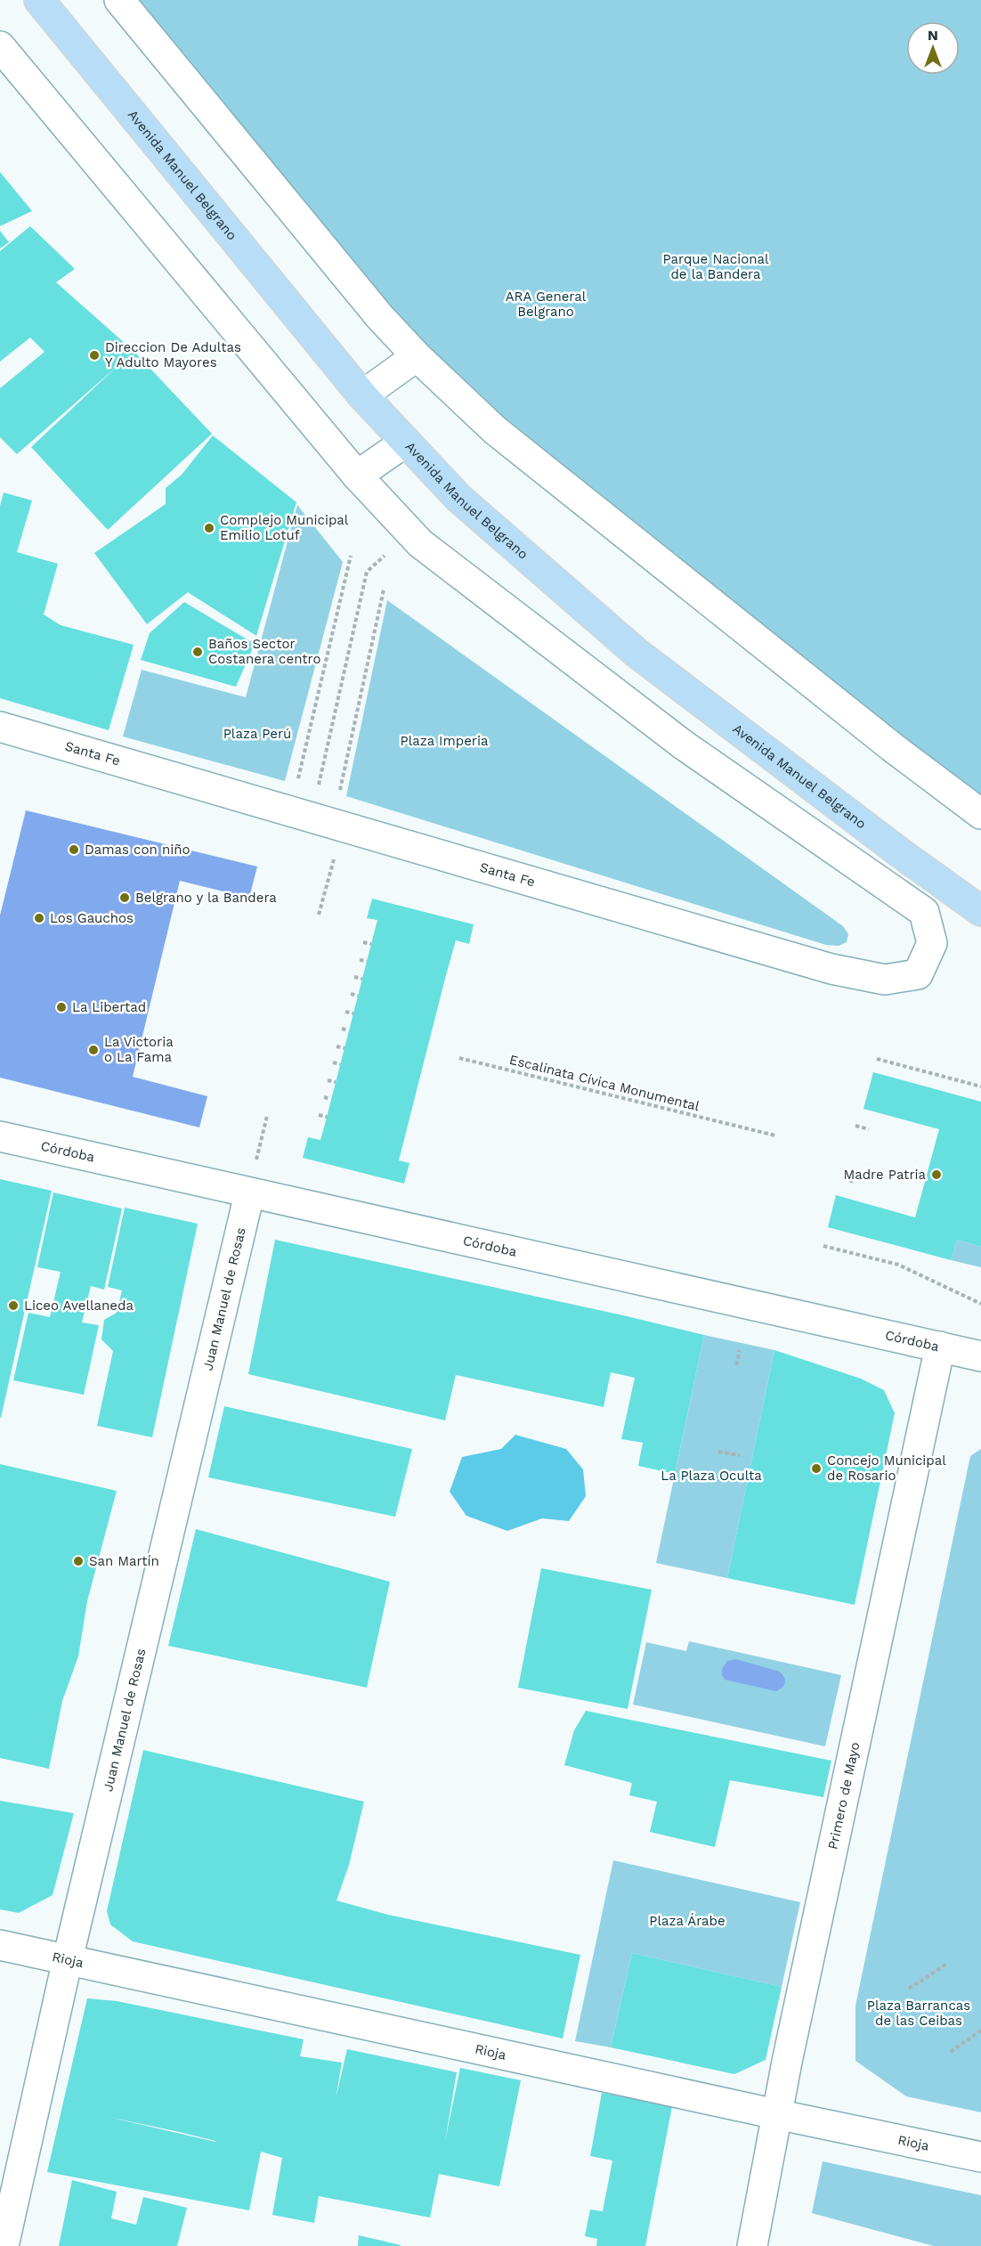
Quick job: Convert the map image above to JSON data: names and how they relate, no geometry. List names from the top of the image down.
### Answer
{
  "streets": {
    "main road": ["Avenida Manuel Belgrano"],
    "street": [
      "Santa Fe",
      "Córdoba",
      "Juan Manuel de Rosas",
      "Primero de Mayo",
      "Rioja"
    ],
    "path": ["Escalinata Cívica Monumental"]
  },
  "crossings": [
    ["Córdoba", "Juan Manuel de Rosas"],
    ["Córdoba", "Primero de Mayo"],
    ["Juan Manuel de Rosas", "Rioja"],
    ["Primero de Mayo", "Rioja"]
  ],
  "parks": [
    "Parque Nacional de la Bandera",
    "ARA General Belgrano",
    "Plaza Perú",
    "Plaza Imperia",
    "La Plaza Oculta",
    "Plaza Árabe",
    "Plaza Barrancas de las Ceibas"
  ],
  "places": [
    "Direccion De Adultas Y Adulto Mayores",
    "Complejo Municipal Emilio Lotuf",
    "Baños Sector Costanera centro",
    "Damas con niño",
    "Belgrano y la Bandera",
    "Los Gauchos",
    "La Libertad",
    "La Victoria o La Fama",
    "Madre Patria",
    "Liceo Avellaneda",
    "Concejo Municipal de Rosario",
    "San Martín"
  ],
  "north": "top"
}
